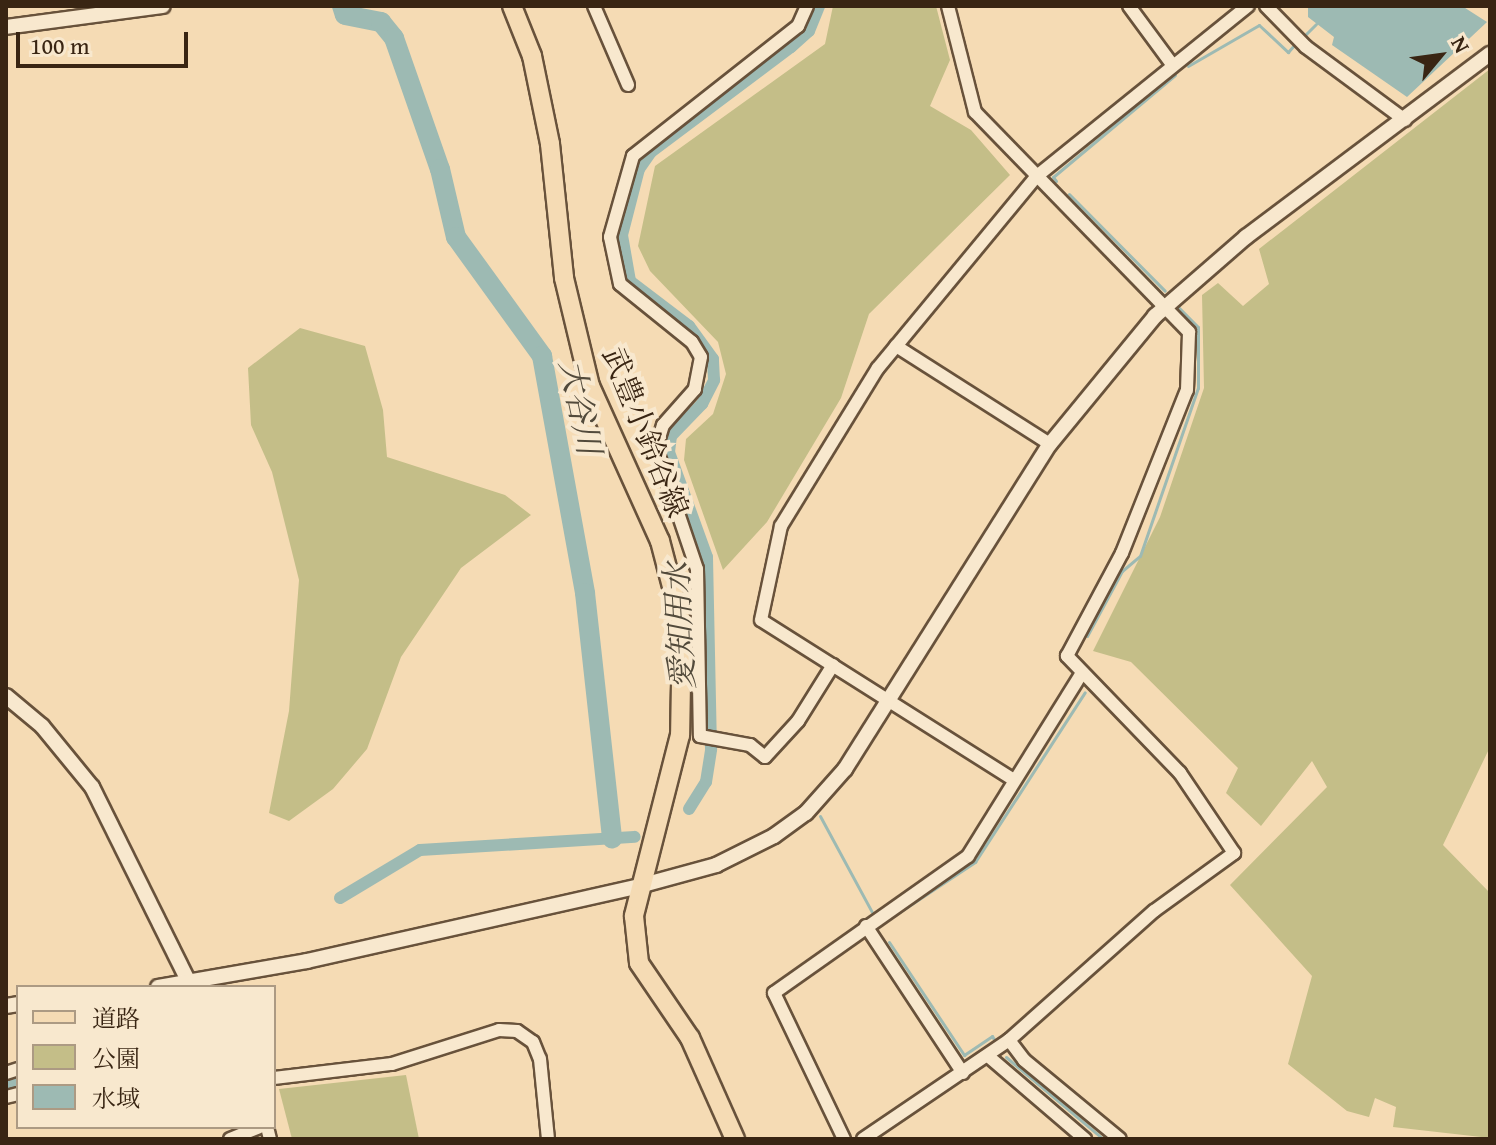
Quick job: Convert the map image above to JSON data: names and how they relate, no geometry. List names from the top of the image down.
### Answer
{
  "streets": {
    "main road": ["武豊小鈴谷線"]
  },
  "water": ["大谷川", "愛知用水"],
  "legend": ["道路", "公園", "水域"],
  "scale_bar": "100 m",
  "north": "top right"
}
